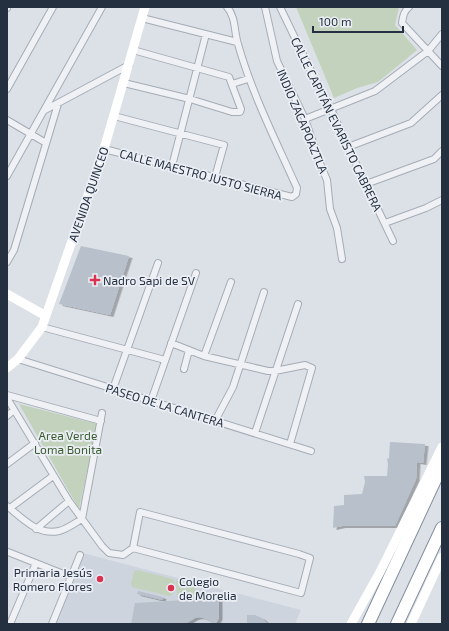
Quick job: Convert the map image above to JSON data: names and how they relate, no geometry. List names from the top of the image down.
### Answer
{
  "streets": {
    "street": [
      "INDIO ZACAPOAZTLA",
      "CALLE CAPITÁN EVARISTO CABRERA",
      "CALLE MAESTRO JUSTO SIERRA",
      "AVENIDA QUINCEO",
      "PASEO DE LA CANTERA"
    ]
  },
  "crossings": [
    ["CALLE MAESTRO JUSTO SIERRA", "AVENIDA QUINCEO"],
    ["AVENIDA QUINCEO", "PASEO DE LA CANTERA"]
  ],
  "parks": ["Area Verde Loma Bonita"],
  "places": {
    "health": ["Nadro Sapi de SV"],
    "other": ["Primaria Jesús Romero Flores", "Colegio de Morelia"]
  },
  "scale_bar": "100 m"
}
